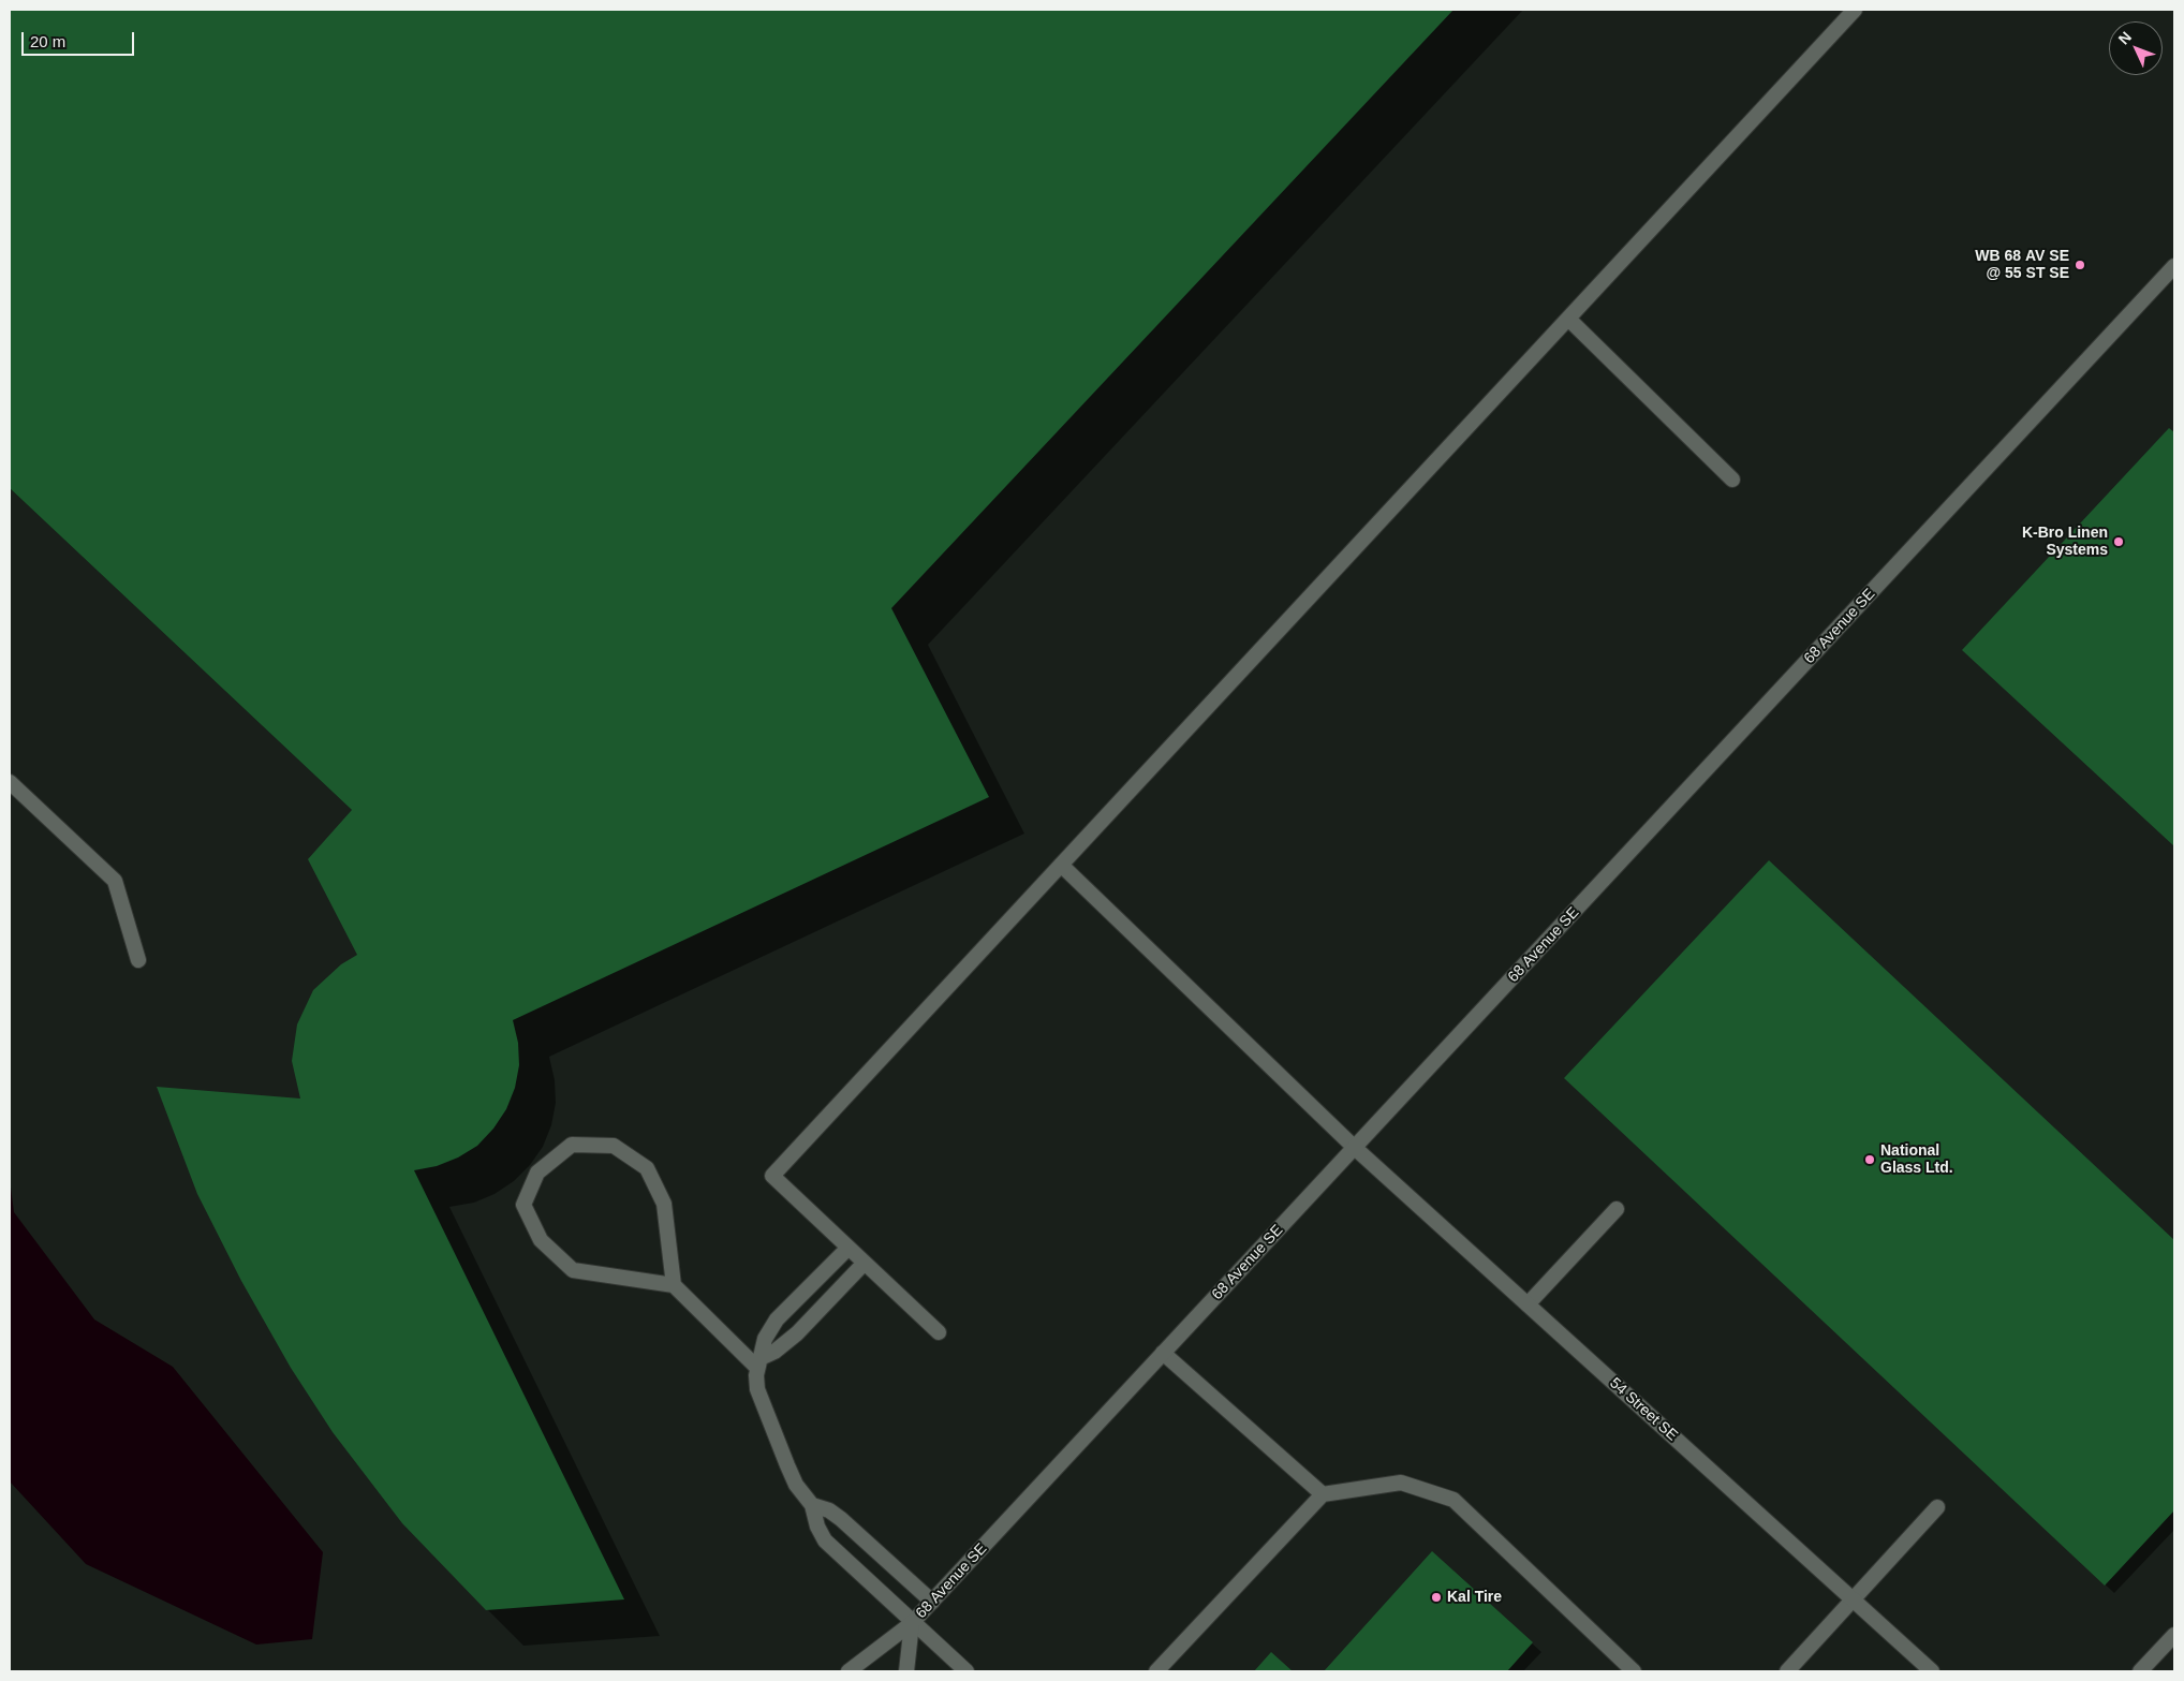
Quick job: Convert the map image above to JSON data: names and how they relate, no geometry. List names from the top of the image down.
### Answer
{
  "streets": {
    "street": ["68 Avenue SE", "54 Street SE"]
  },
  "crossings": [
    ["68 Avenue SE", "54 Street SE"]
  ],
  "places": [
    "WB 68 AV SE @ 55 ST SE",
    "K-Bro Linen Systems",
    "National Glass Ltd.",
    "Kal Tire"
  ],
  "scale_bar": "20 m",
  "north": "top left"
}
